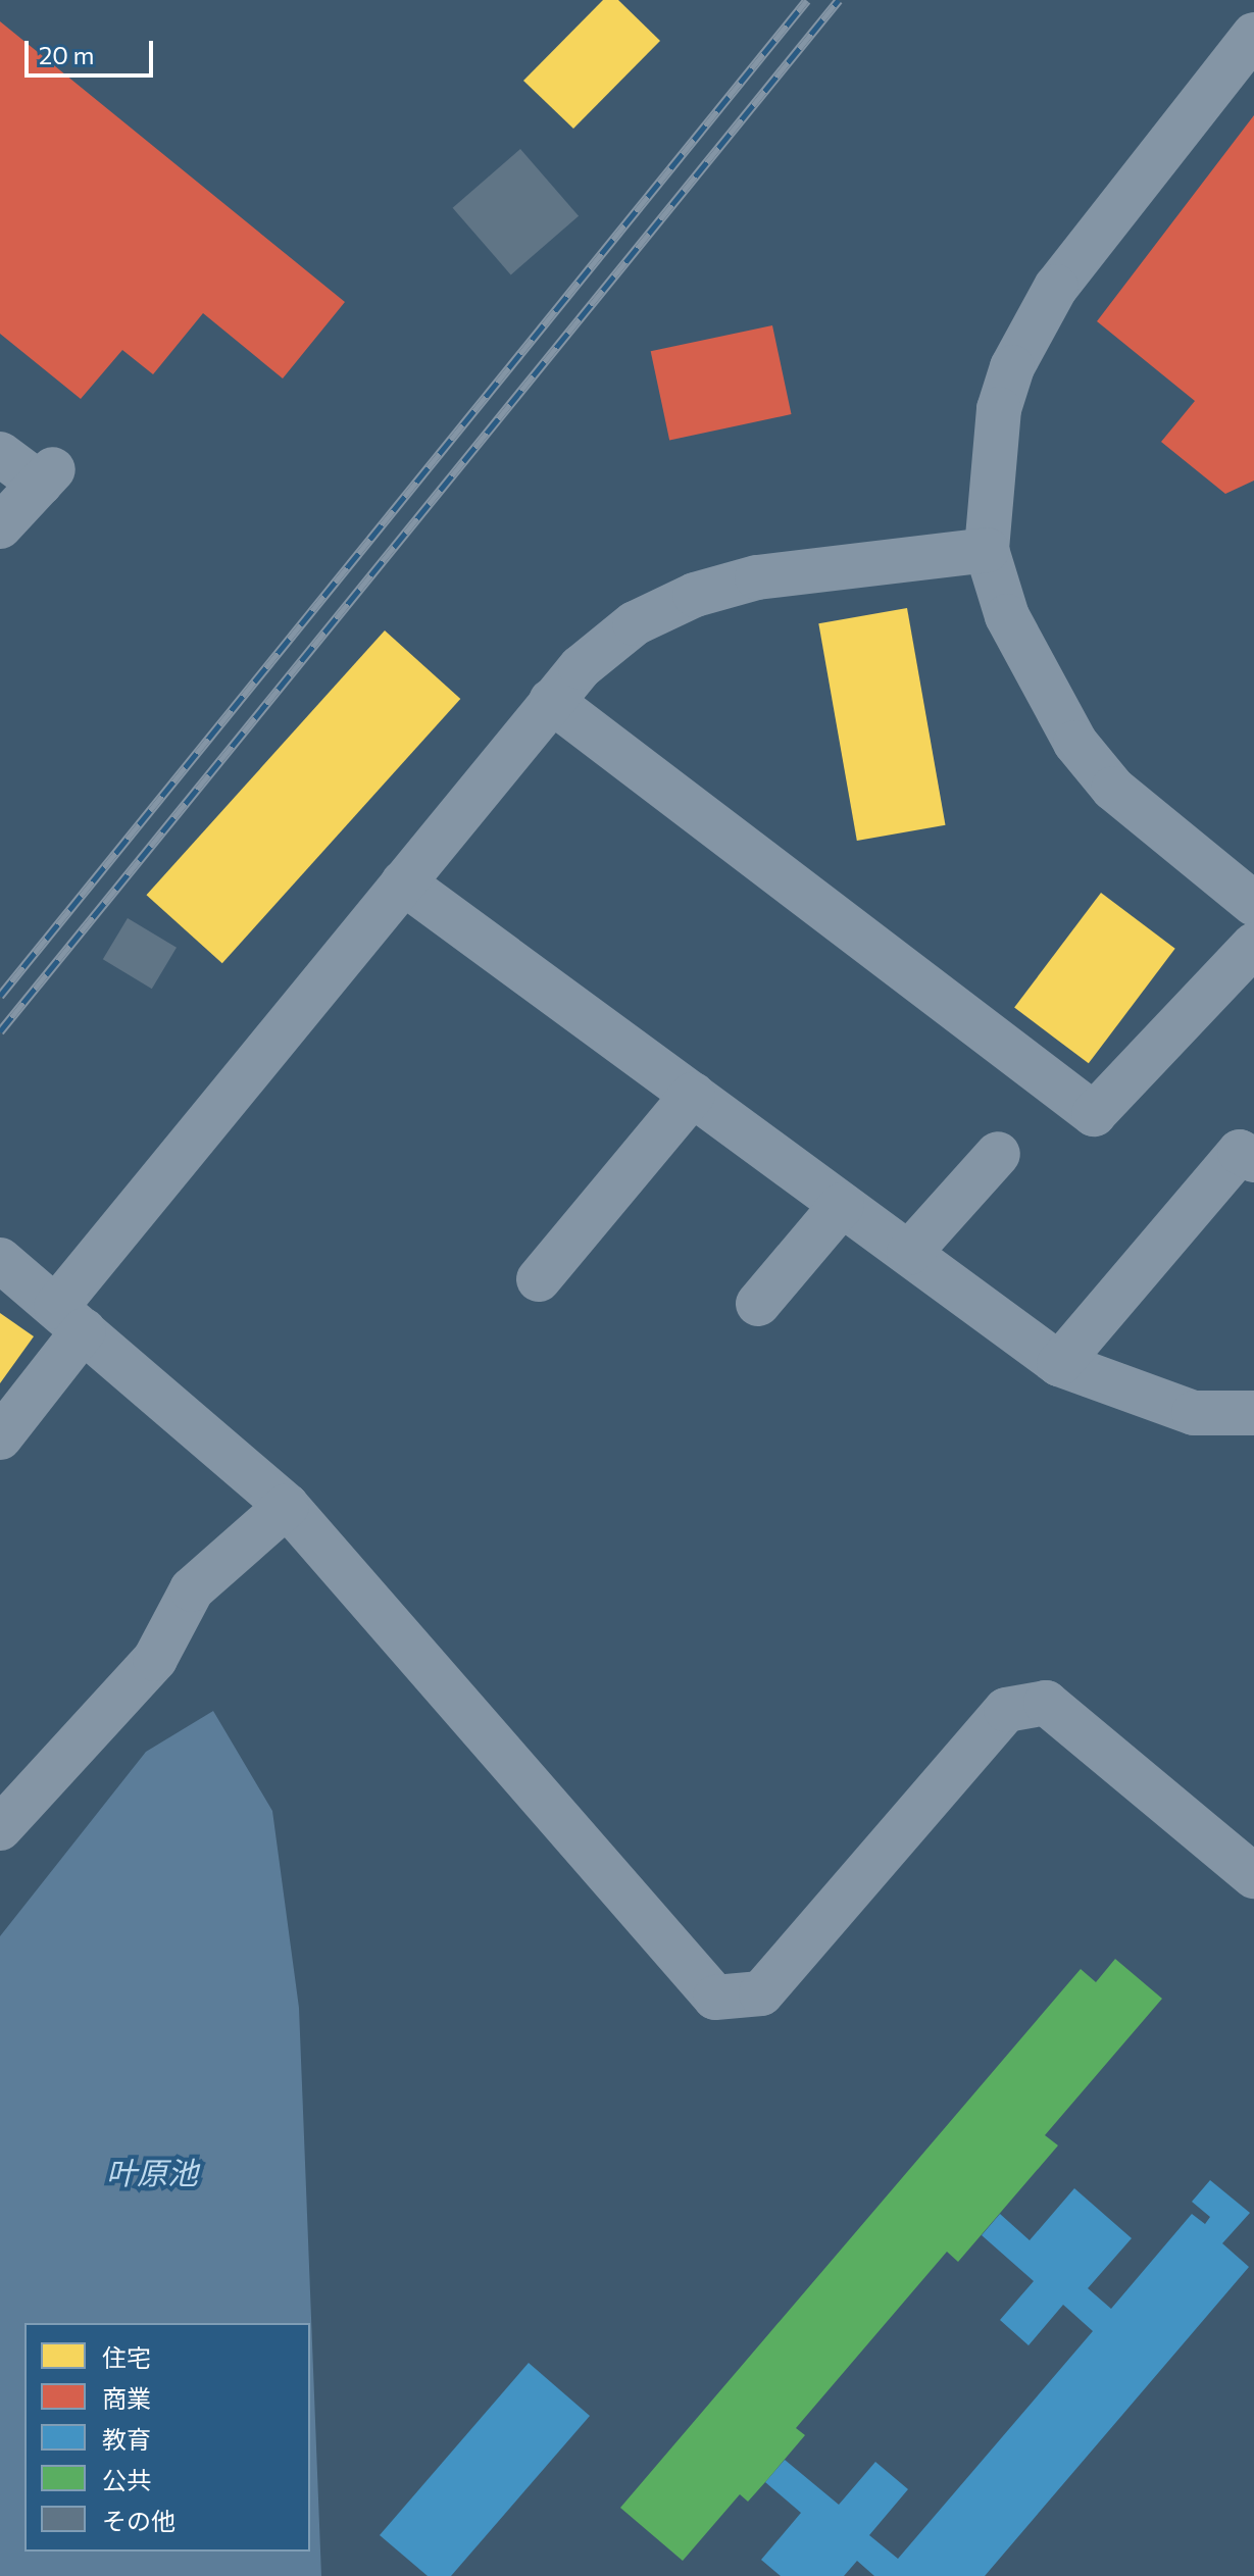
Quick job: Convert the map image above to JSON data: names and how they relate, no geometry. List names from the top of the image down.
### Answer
{
  "water": ["叶原池"],
  "legend": [
    "住宅",
    "商業",
    "教育",
    "公共",
    "その他"
  ],
  "scale_bar": "20 m"
}
